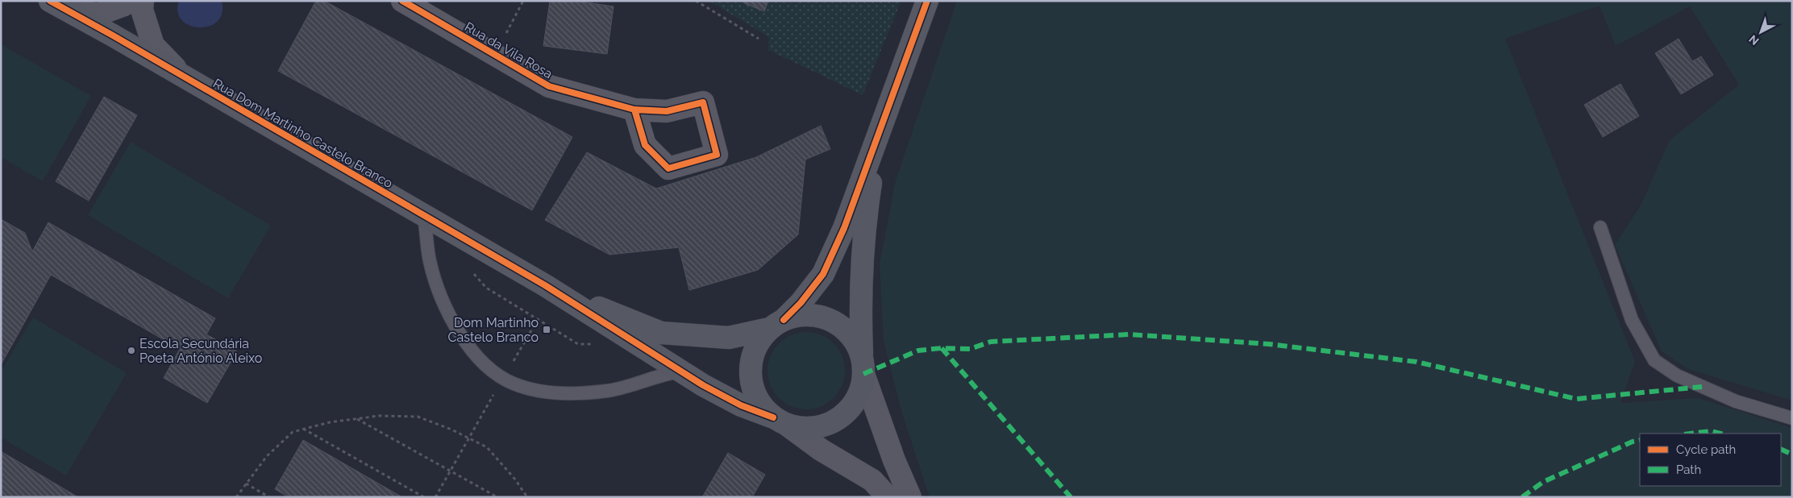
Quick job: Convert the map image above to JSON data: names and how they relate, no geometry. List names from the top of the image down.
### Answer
{
  "streets": {
    "street": ["Rua da Vila Rosa", "Rua Dom Martinho Castelo Branco"]
  },
  "places": {
    "transit": ["Dom Martinho Castelo Branco"],
    "other": ["Escola Secundária Poeta António Aleixo"]
  },
  "legend": ["Cycle path", "Path"],
  "north": "bottom left"
}
